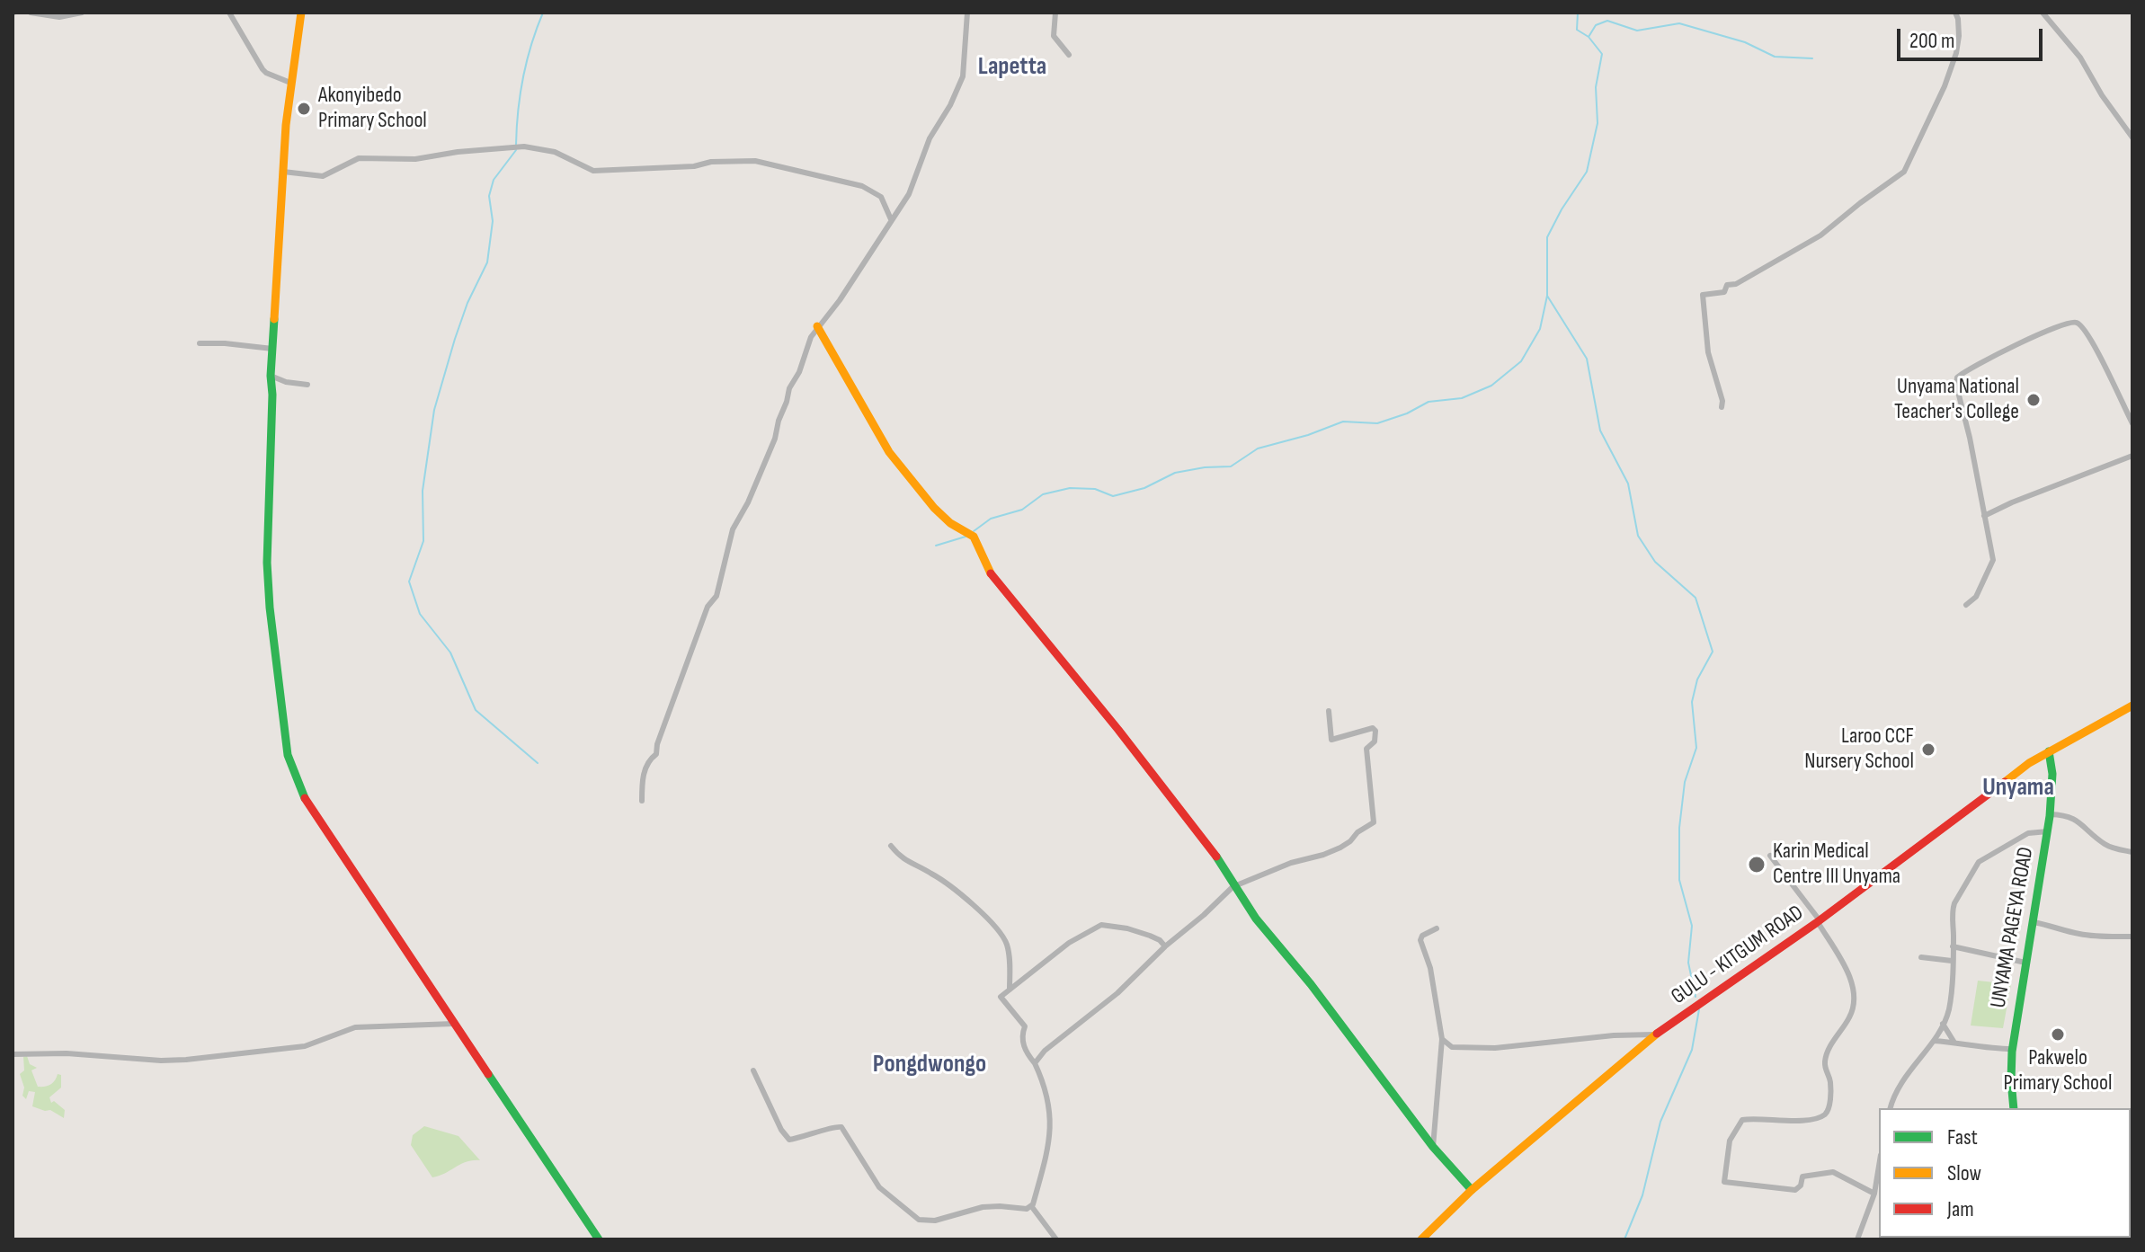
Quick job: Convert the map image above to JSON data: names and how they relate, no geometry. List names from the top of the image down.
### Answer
{
  "streets": {
    "street": ["UNYAMA PAGEYA ROAD", "GULU - KITGUM ROAD"]
  },
  "crossings": [
    ["UNYAMA PAGEYA ROAD", "GULU - KITGUM ROAD"]
  ],
  "districts": ["Lapetta", "Unyama", "Pongdwongo"],
  "places": [
    "Akonyibedo Primary School",
    "Unyama National Teacher's College",
    "Laroo CCF Nursery School",
    "Karin Medical Centre III Unyama",
    "Pakwelo Primary School"
  ],
  "legend": ["Fast", "Slow", "Jam"],
  "scale_bar": "200 m"
}
